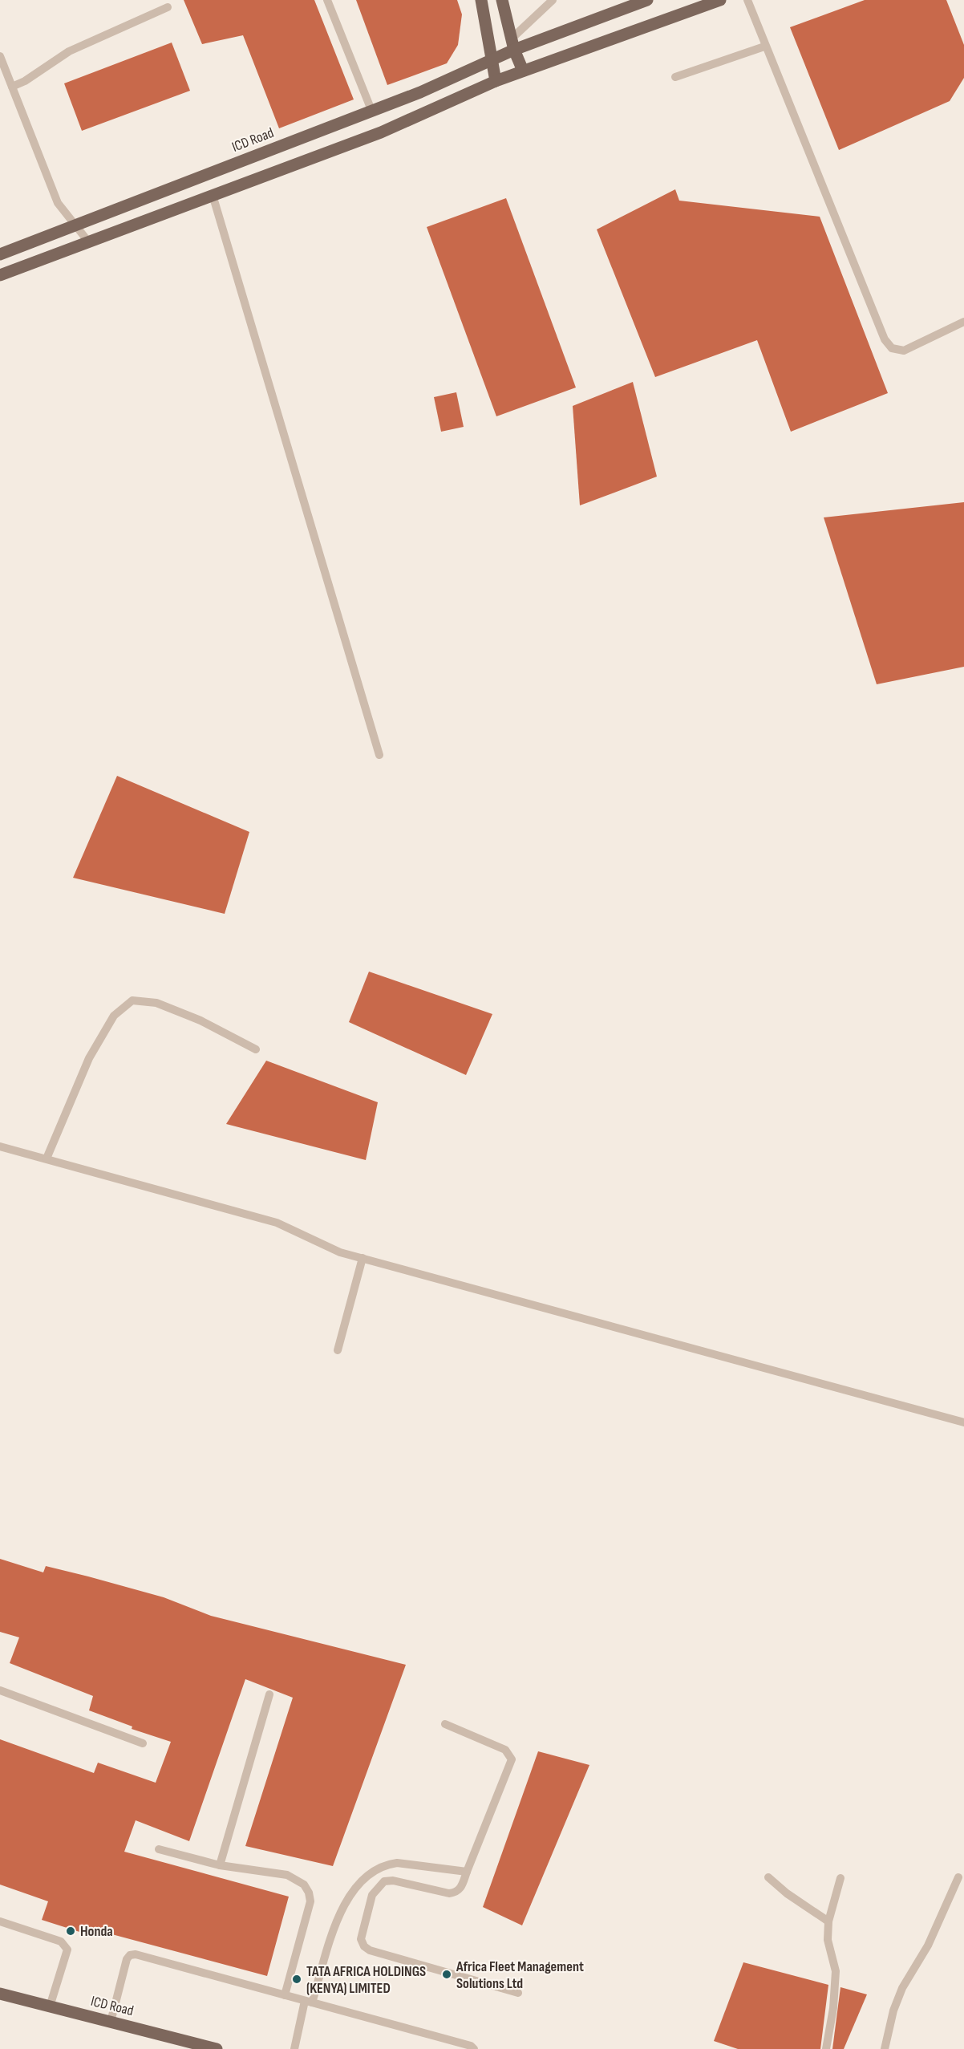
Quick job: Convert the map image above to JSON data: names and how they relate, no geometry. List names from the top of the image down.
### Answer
{
  "streets": {
    "main road": ["ICD Road"]
  },
  "places": ["Honda", "Africa Fleet Management Solutions Ltd", "TATA AFRICA HOLDINGS (KENYA) LIMITED"]
}
